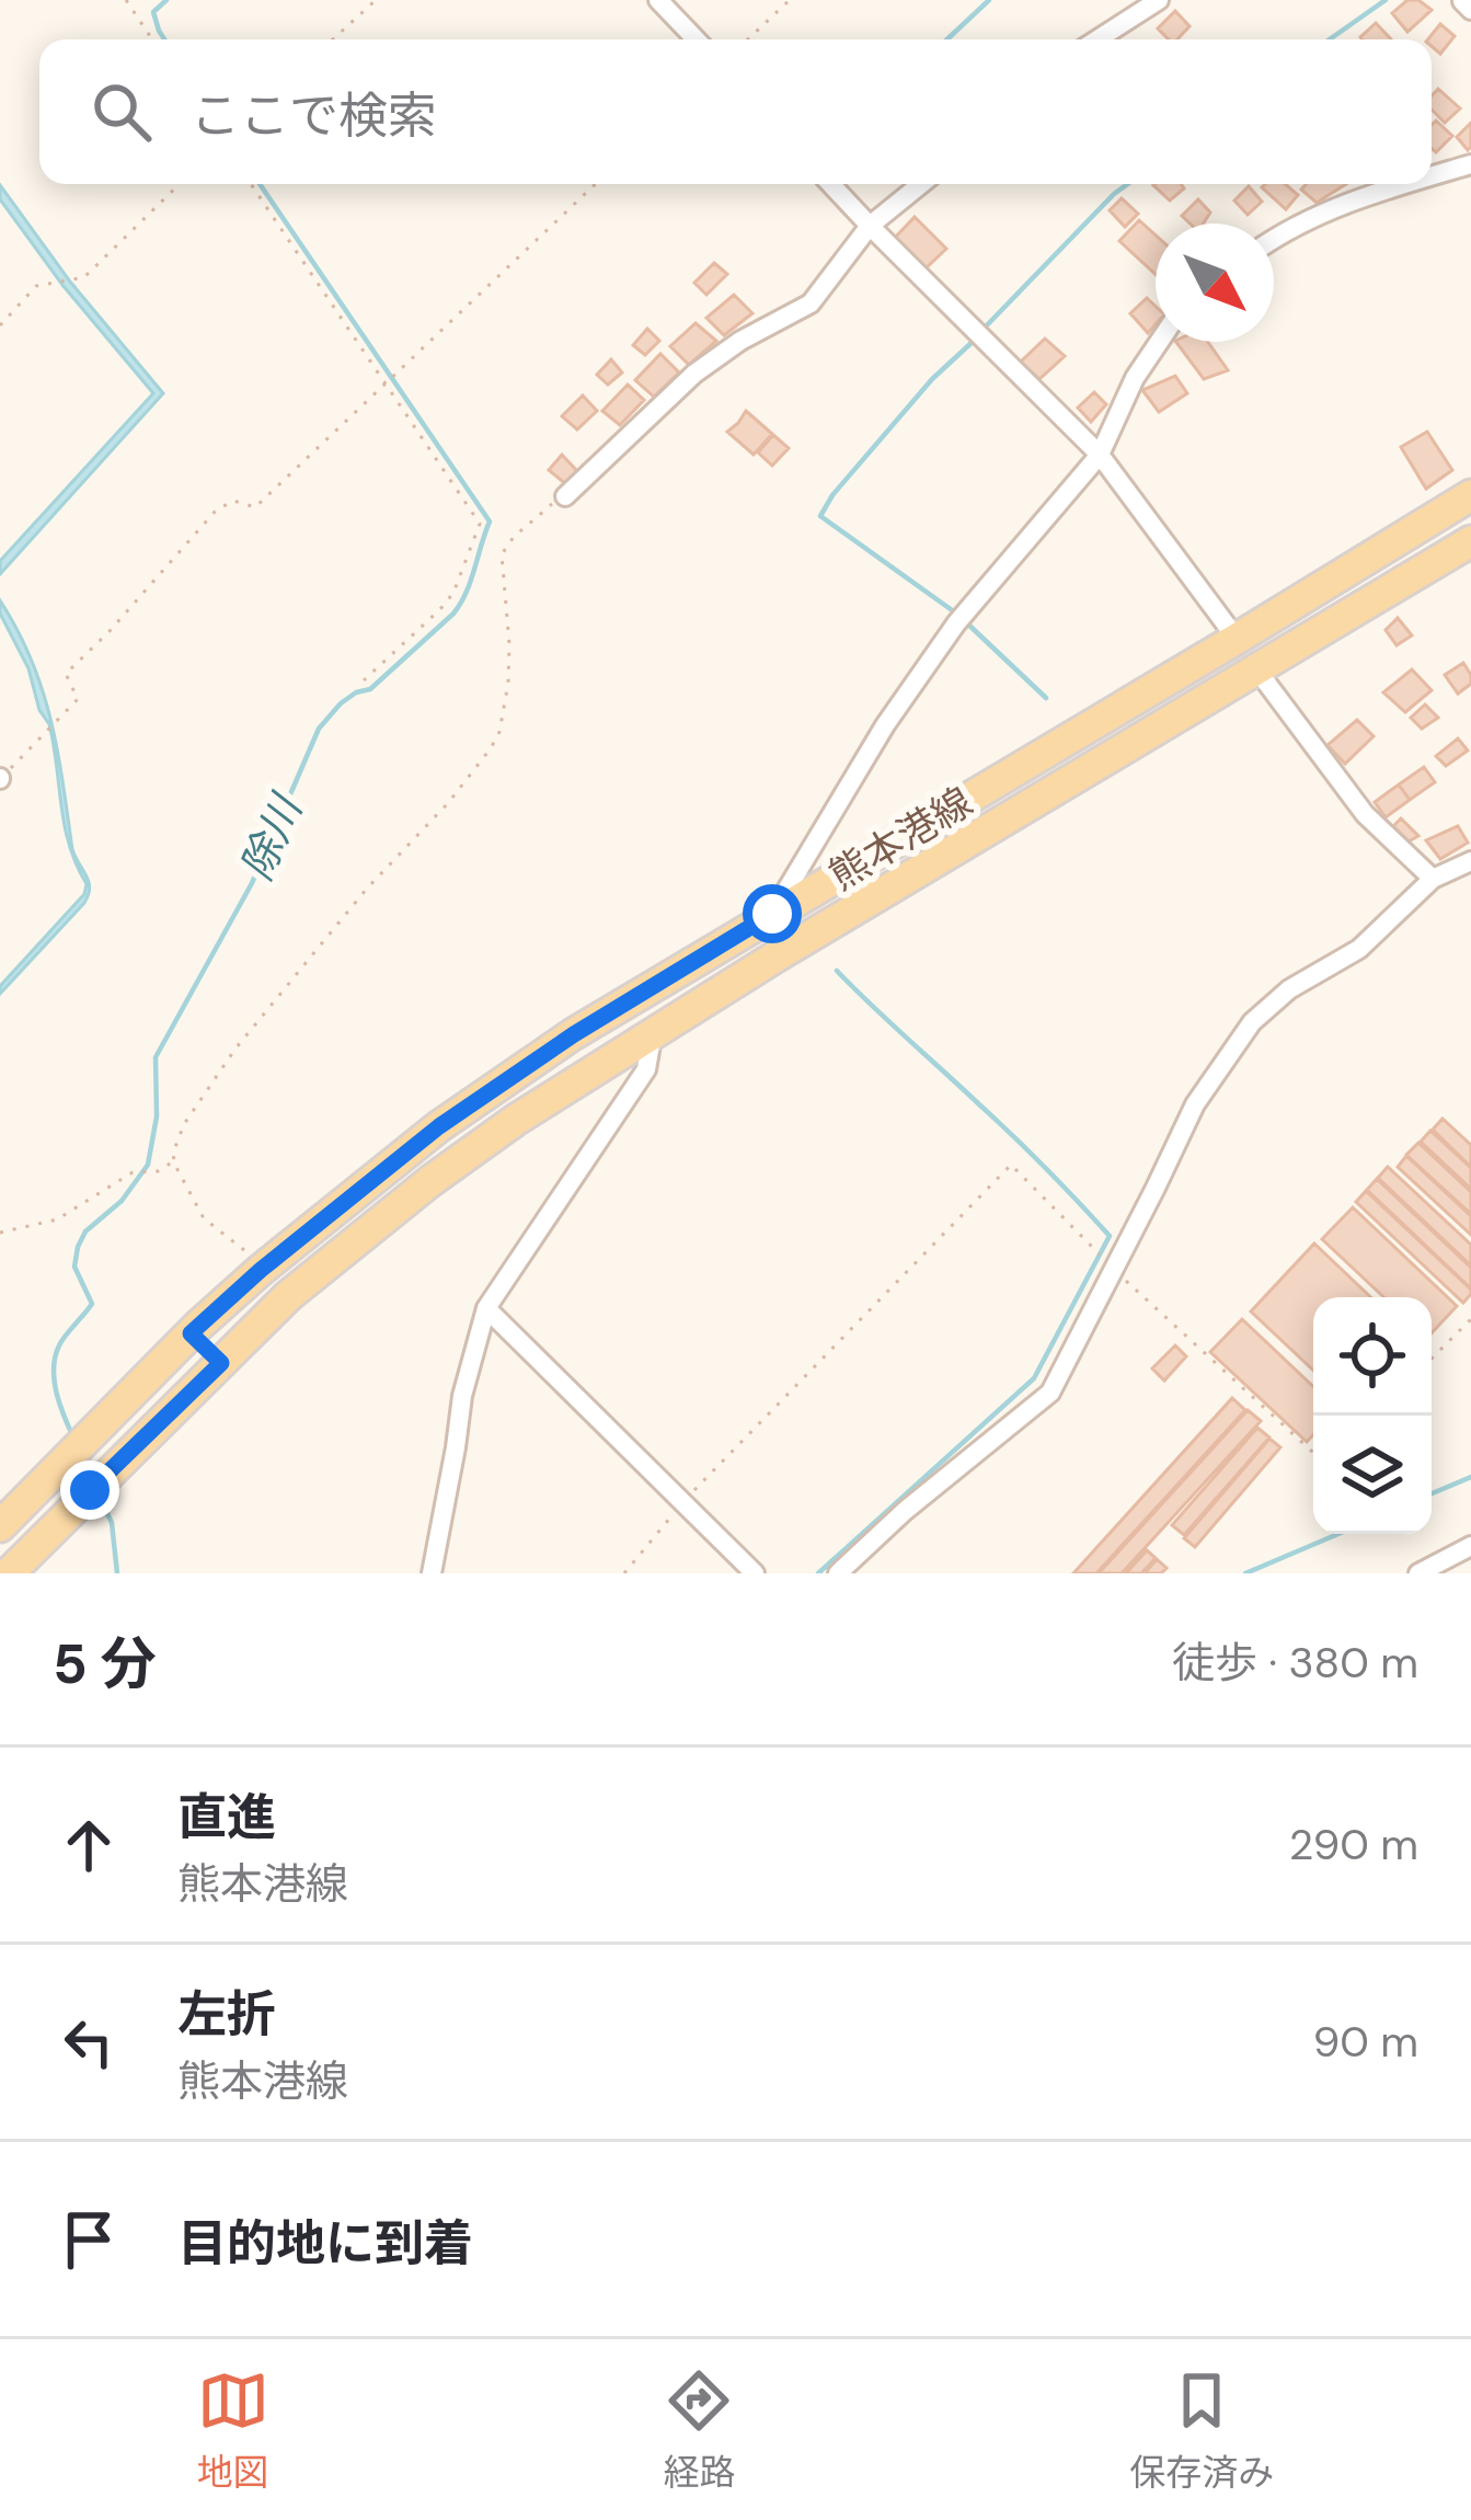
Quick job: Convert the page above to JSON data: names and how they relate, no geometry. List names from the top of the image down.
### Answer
{
  "streets": {
    "main road": ["熊本港線"]
  },
  "water": ["除川"],
  "north": "bottom right",
  "page": {
    "search": "ここで検索",
    "heading": ["5 分", "徒歩 · 380 m"],
    "list": [
      ["直進", "熊本港線", "290 m"],
      ["左折", "熊本港線", "90 m"],
      "目的地に到着"
    ],
    "nav": ["地図", "経路", "保存済み"]
  }
}
